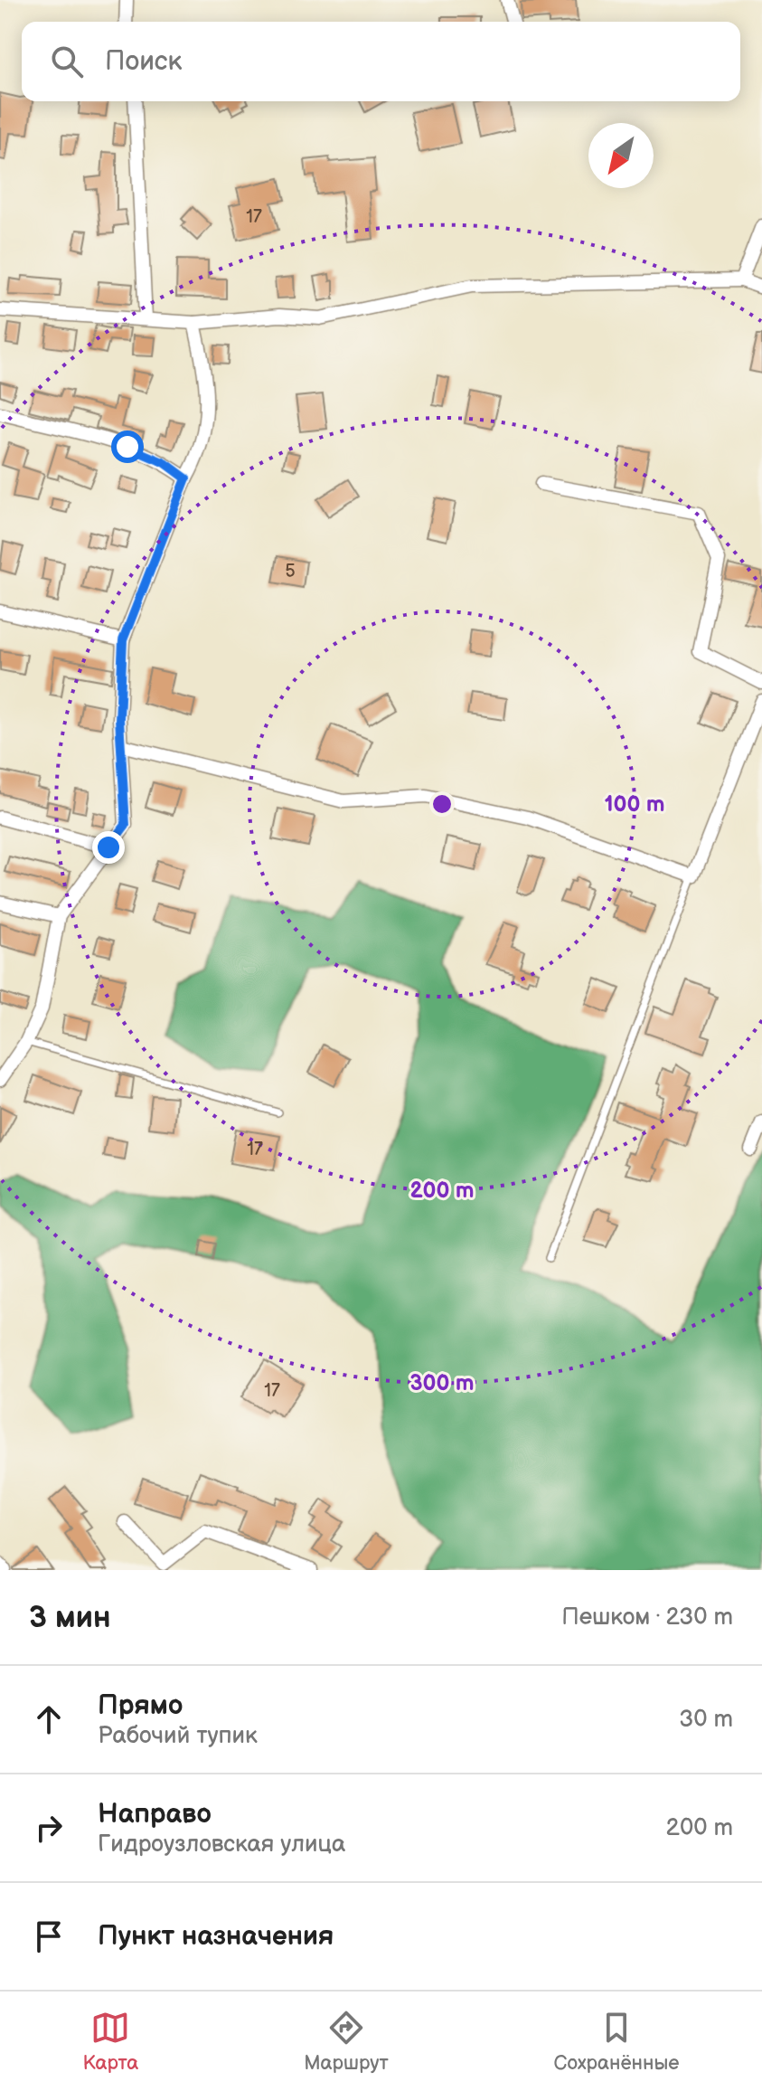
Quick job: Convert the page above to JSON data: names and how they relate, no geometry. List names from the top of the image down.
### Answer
{
  "house_numbers": [
    "17",
    "5",
    "17",
    "17"
  ],
  "north": "bottom left",
  "page": {
    "search": "Поиск",
    "heading": ["3 мин", "Пешком · 230 m"],
    "list": [
      ["Прямо", "Рабочий тупик", "30 m"],
      ["Направо", "Гидроузловская улица", "200 m"],
      "Пункт назначения"
    ],
    "nav": ["Карта", "Маршрут", "Сохранённые"]
  },
  "rings": ["100 m", "200 m", "300 m"]
}
